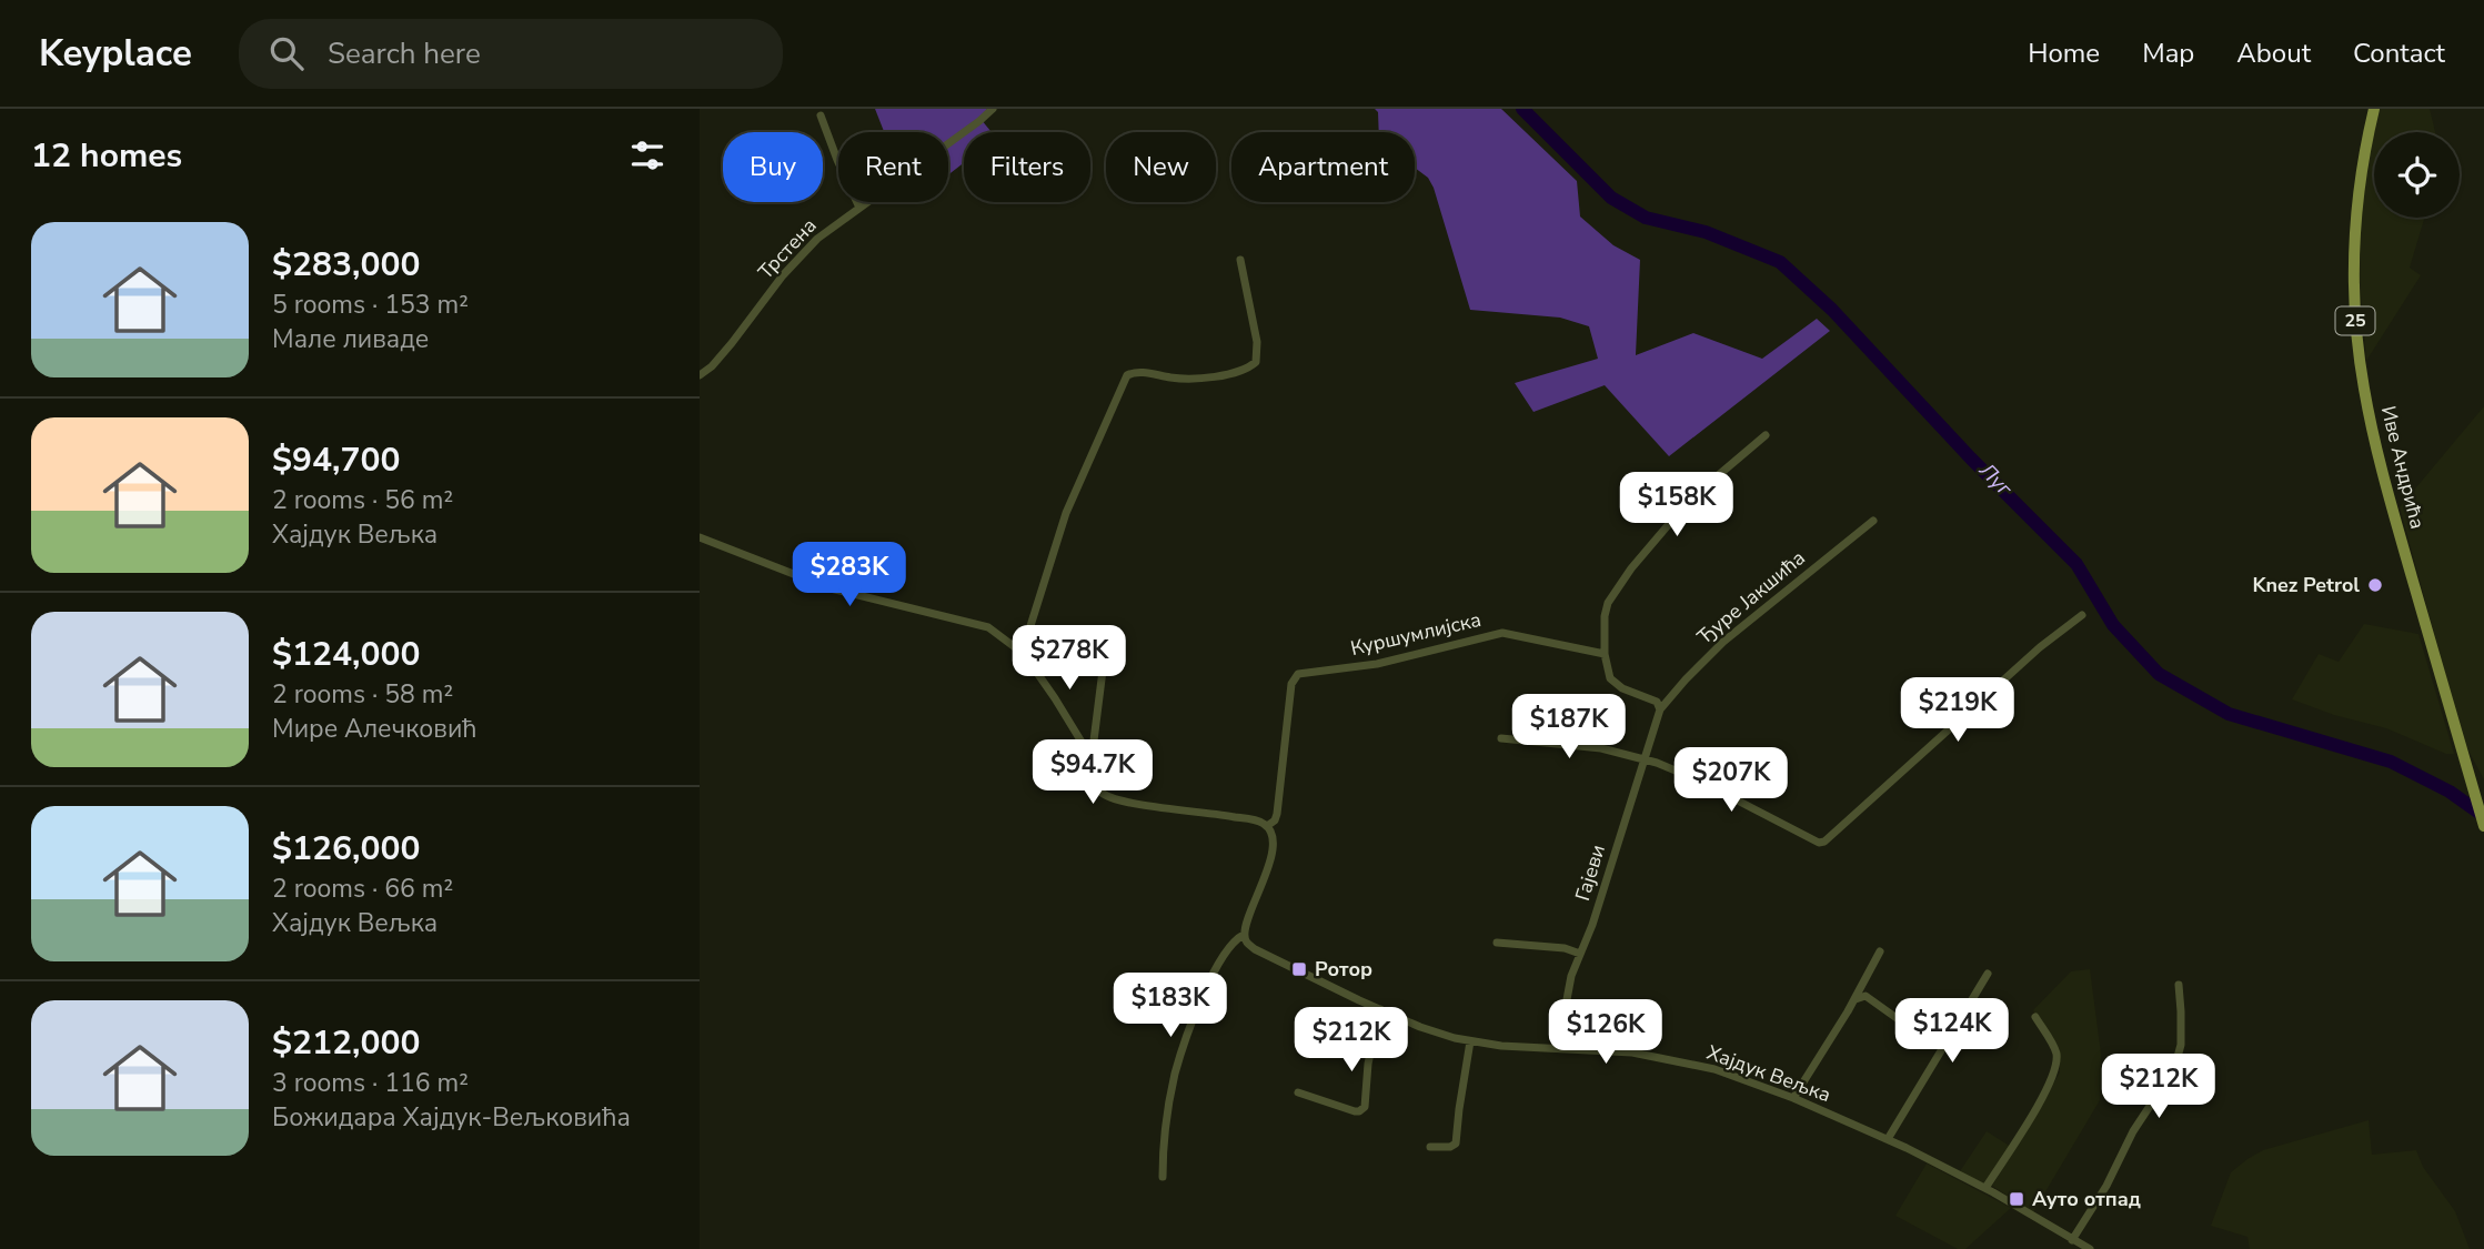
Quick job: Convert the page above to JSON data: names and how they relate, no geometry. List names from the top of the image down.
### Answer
{
  "streets": {
    "main road": ["25", "Иве Андрића"],
    "street": [
      "Трстена",
      "Ђуре Јакшића",
      "Куршумлијска",
      "Гајеви",
      "Хајдук Вељка"
    ]
  },
  "crossings": [
    ["Ђуре Јакшића", "Гајеви"],
    ["Гајеви", "Хајдук Вељка"]
  ],
  "water": ["Луг"],
  "places": {
    "other": ["Knez Petrol"],
    "transit": ["Ротор", "Ауто отпад"]
  },
  "page": {
    "header": "Keyplace",
    "search": "Search here",
    "nav": [
      "Home",
      "Map",
      "About",
      "Contact"
    ],
    "heading": "12 homes",
    "chip": [
      "Buy",
      "Rent",
      "Filters",
      "New",
      "Apartment"
    ],
    "list": [
      {
        "name": "$283,000",
        "note": "5 rooms · 153 m² · Мале ливаде"
      },
      {
        "name": "$94,700",
        "note": "2 rooms · 56 m² · Хајдук Вељка"
      },
      {
        "name": "$124,000",
        "note": "2 rooms · 58 m² · Мире Алечковић"
      },
      {
        "name": "$126,000",
        "note": "2 rooms · 66 m² · Хајдук Вељка"
      },
      {
        "name": "$212,000",
        "note": "3 rooms · 116 m² · Божидара Хајдук-Вељковића"
      }
    ],
    "price": [
      "$158K",
      "$283K",
      "$278K",
      "$219K",
      "$187K",
      "$94.7K",
      "$207K",
      "$183K",
      "$124K",
      "$126K",
      "$212K",
      "$212K"
    ]
  }
}
